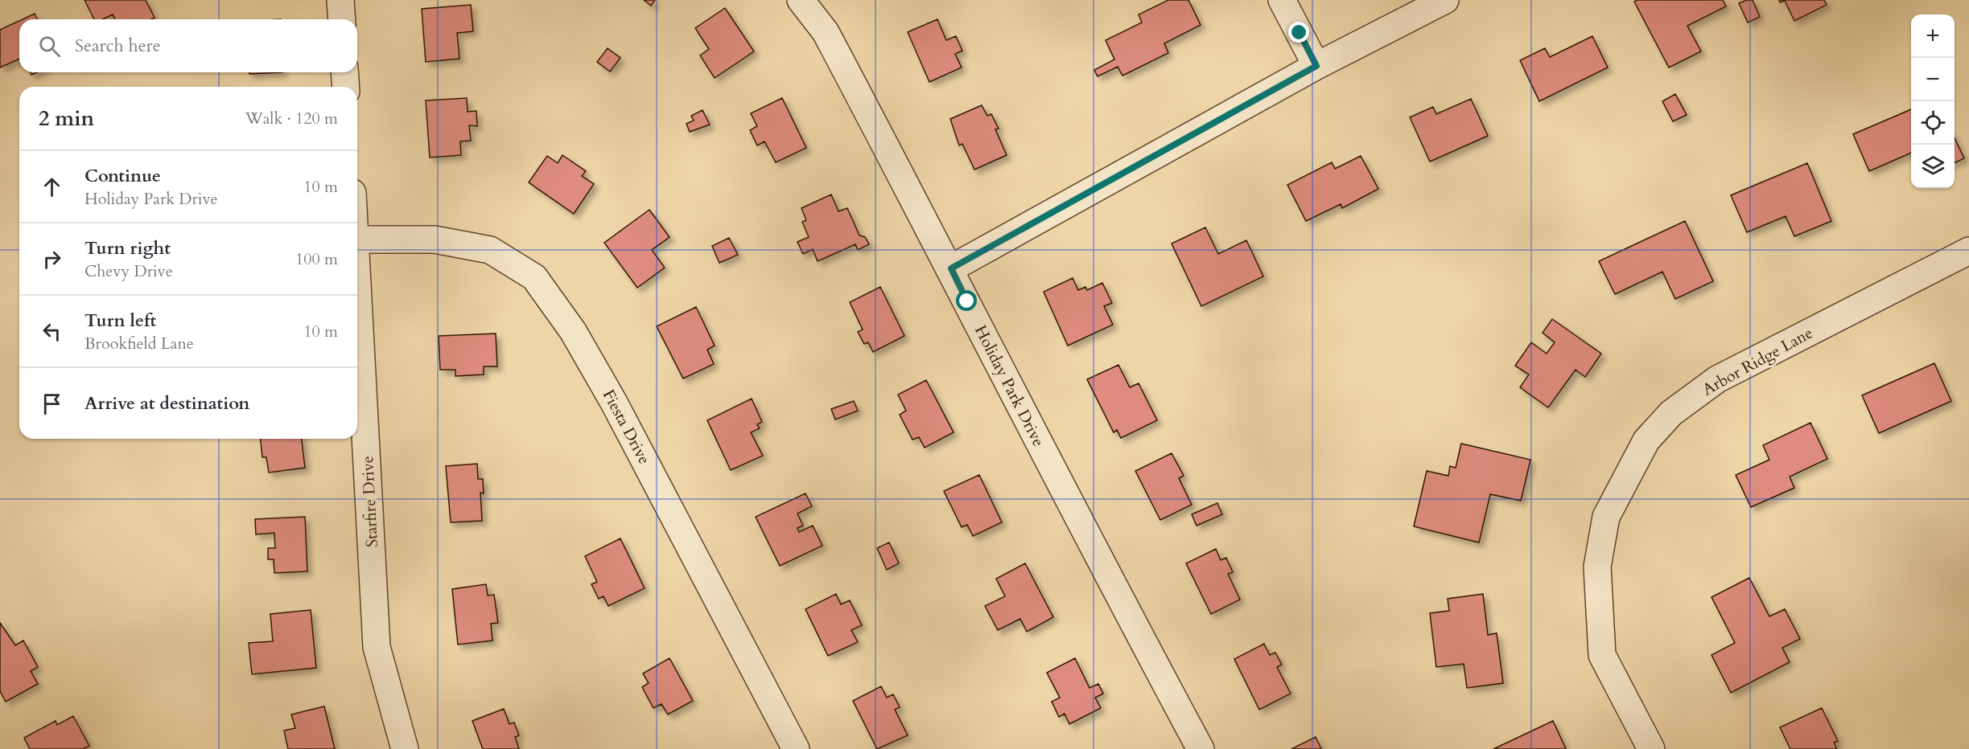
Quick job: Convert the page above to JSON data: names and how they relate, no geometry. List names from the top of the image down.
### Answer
{
  "streets": {
    "street": [
      "Arbor Ridge Lane",
      "Holiday Park Drive",
      "Fiesta Drive",
      "Starfire Drive"
    ]
  },
  "page": {
    "map_buttons": ["+", "−"],
    "search": "Search here",
    "heading": ["2 min", "Walk · 120 m"],
    "list": [
      ["Continue", "Holiday Park Drive", "10 m"],
      ["Turn right", "Chevy Drive", "100 m"],
      ["Turn left", "Brookfield Lane", "10 m"],
      "Arrive at destination"
    ]
  }
}
